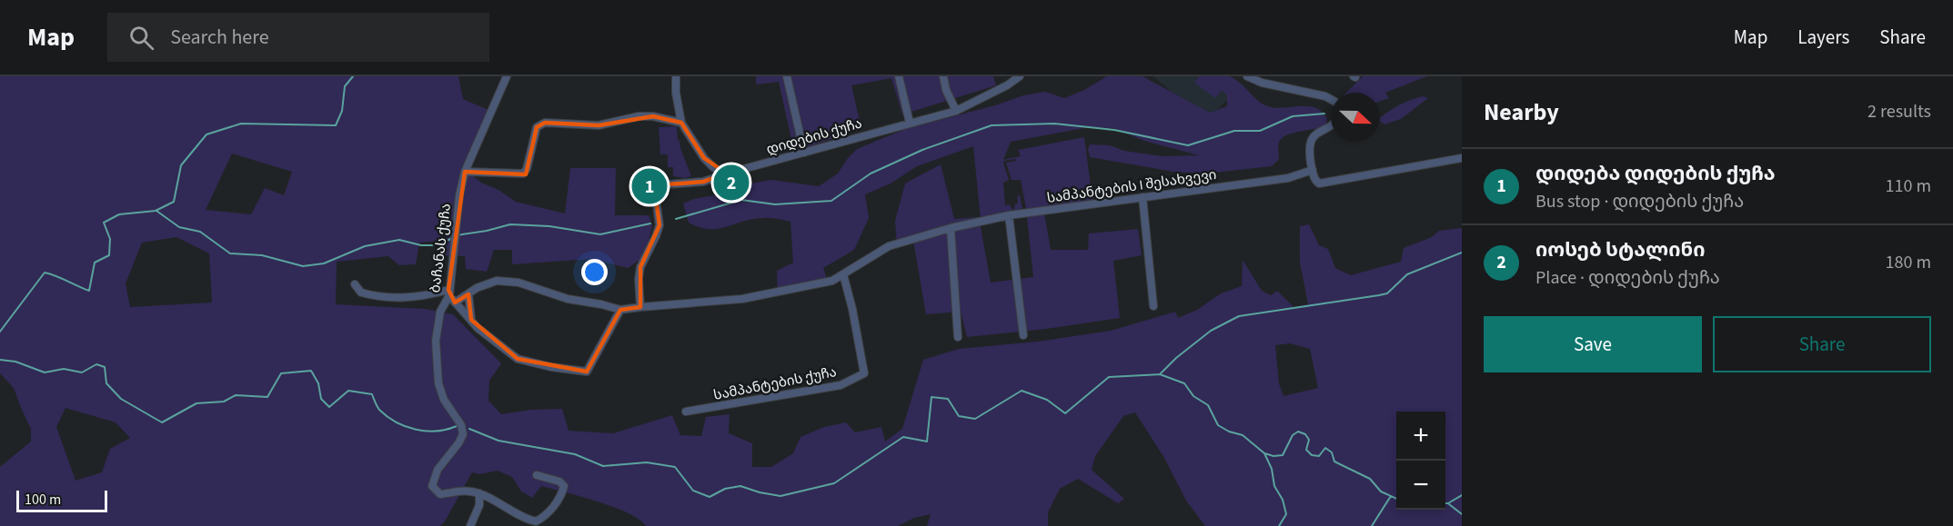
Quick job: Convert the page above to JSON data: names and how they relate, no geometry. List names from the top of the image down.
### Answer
{
  "streets": {
    "street": [
      "დიდების ქუჩა",
      "სამპანტების I შესახვევი",
      "ბაჩანას ქუჩა",
      "სამპანტების ქუჩა"
    ]
  },
  "crossings": [
    ["სამპანტების I შესახვევი", "სამპანტების ქუჩა"]
  ],
  "scale_bar": "100 m",
  "north": "right",
  "page": {
    "header": "Map",
    "search": "Search here",
    "nav": ["Map", "Layers", "Share"],
    "heading": ["Nearby", "2 results"],
    "list": [
      {
        "mark": "1",
        "name": "დიდება დიდების ქუჩა",
        "note": "Bus stop · დიდების ქუჩა",
        "value": "110 m"
      },
      {
        "mark": "2",
        "name": "იოსებ სტალინი",
        "note": "Place · დიდების ქუჩა",
        "value": "180 m"
      }
    ],
    "pins": ["2", "1"],
    "buttons": ["Save", "Share"],
    "map_buttons": ["+", "−"],
    "scale": "100 m"
  }
}
